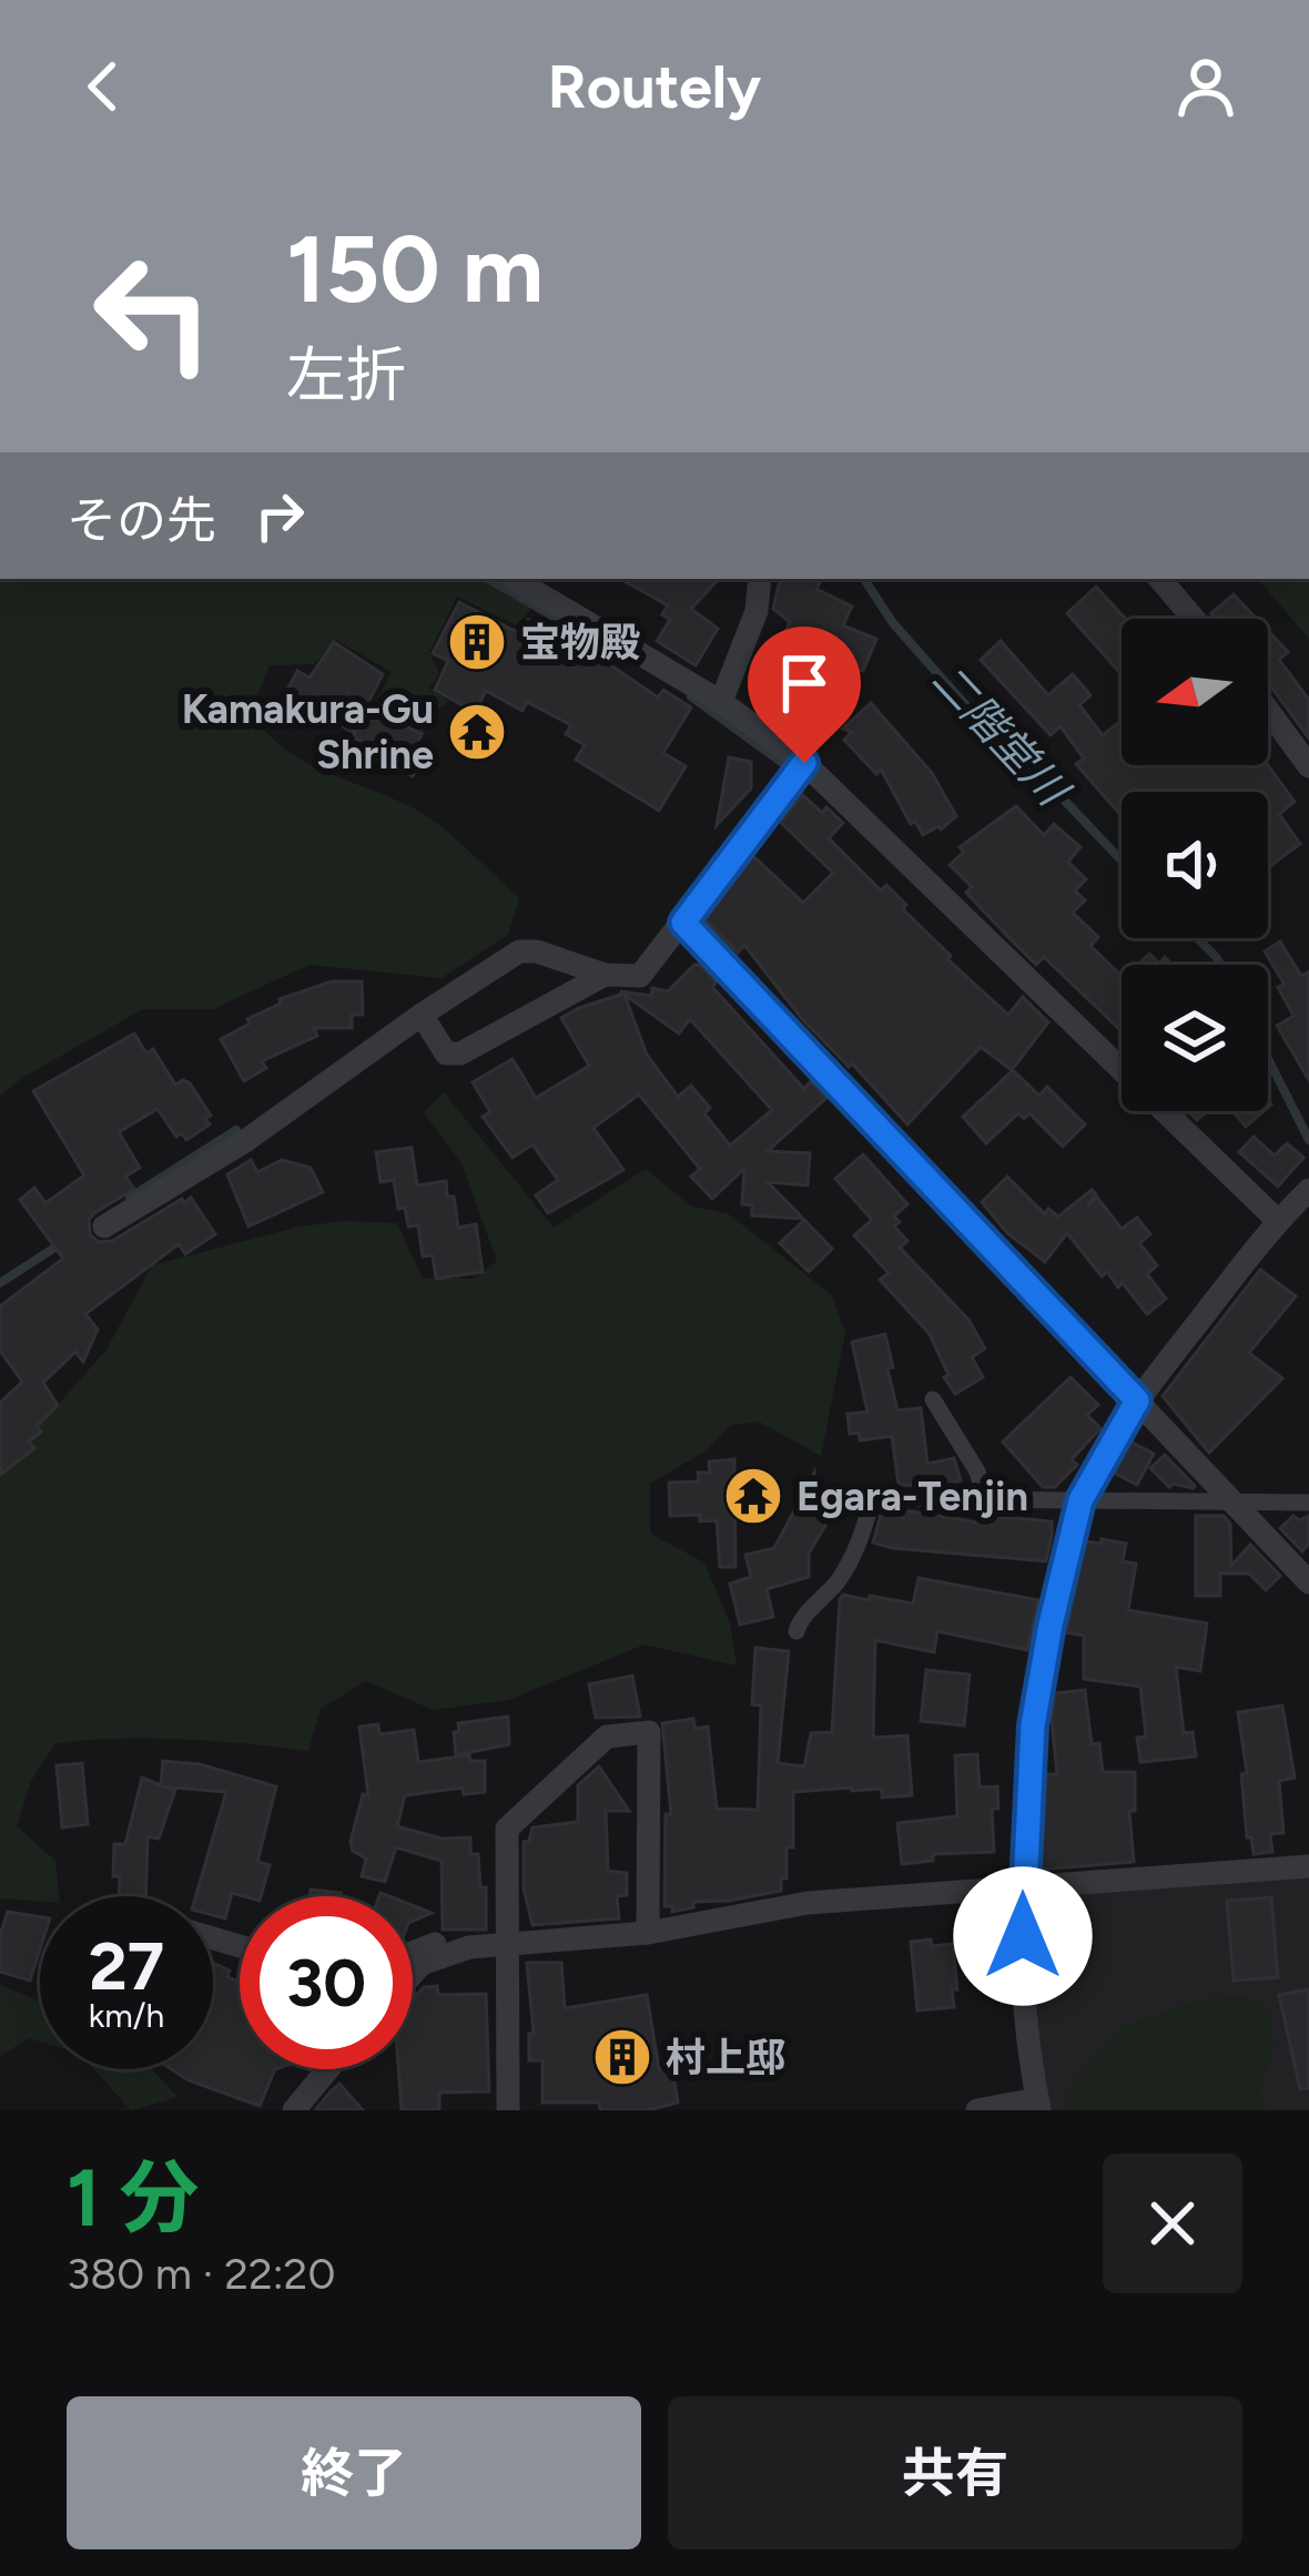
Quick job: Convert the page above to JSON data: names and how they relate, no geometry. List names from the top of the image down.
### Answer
{
  "water": ["二階堂川"],
  "places": {
    "building": ["宝物殿", "村上邸"],
    "temple": ["Kamakura-Gu Shrine", "Egara-Tenjin"]
  },
  "north": "left",
  "page": {
    "header": "Routely",
    "turn": ["150 m", "左折"],
    "then": "その先",
    "speed": "27 km/h",
    "limit": "30",
    "heading": ["1 分", "380 m · 22:20"],
    "buttons": ["終了", "共有"]
  }
}
